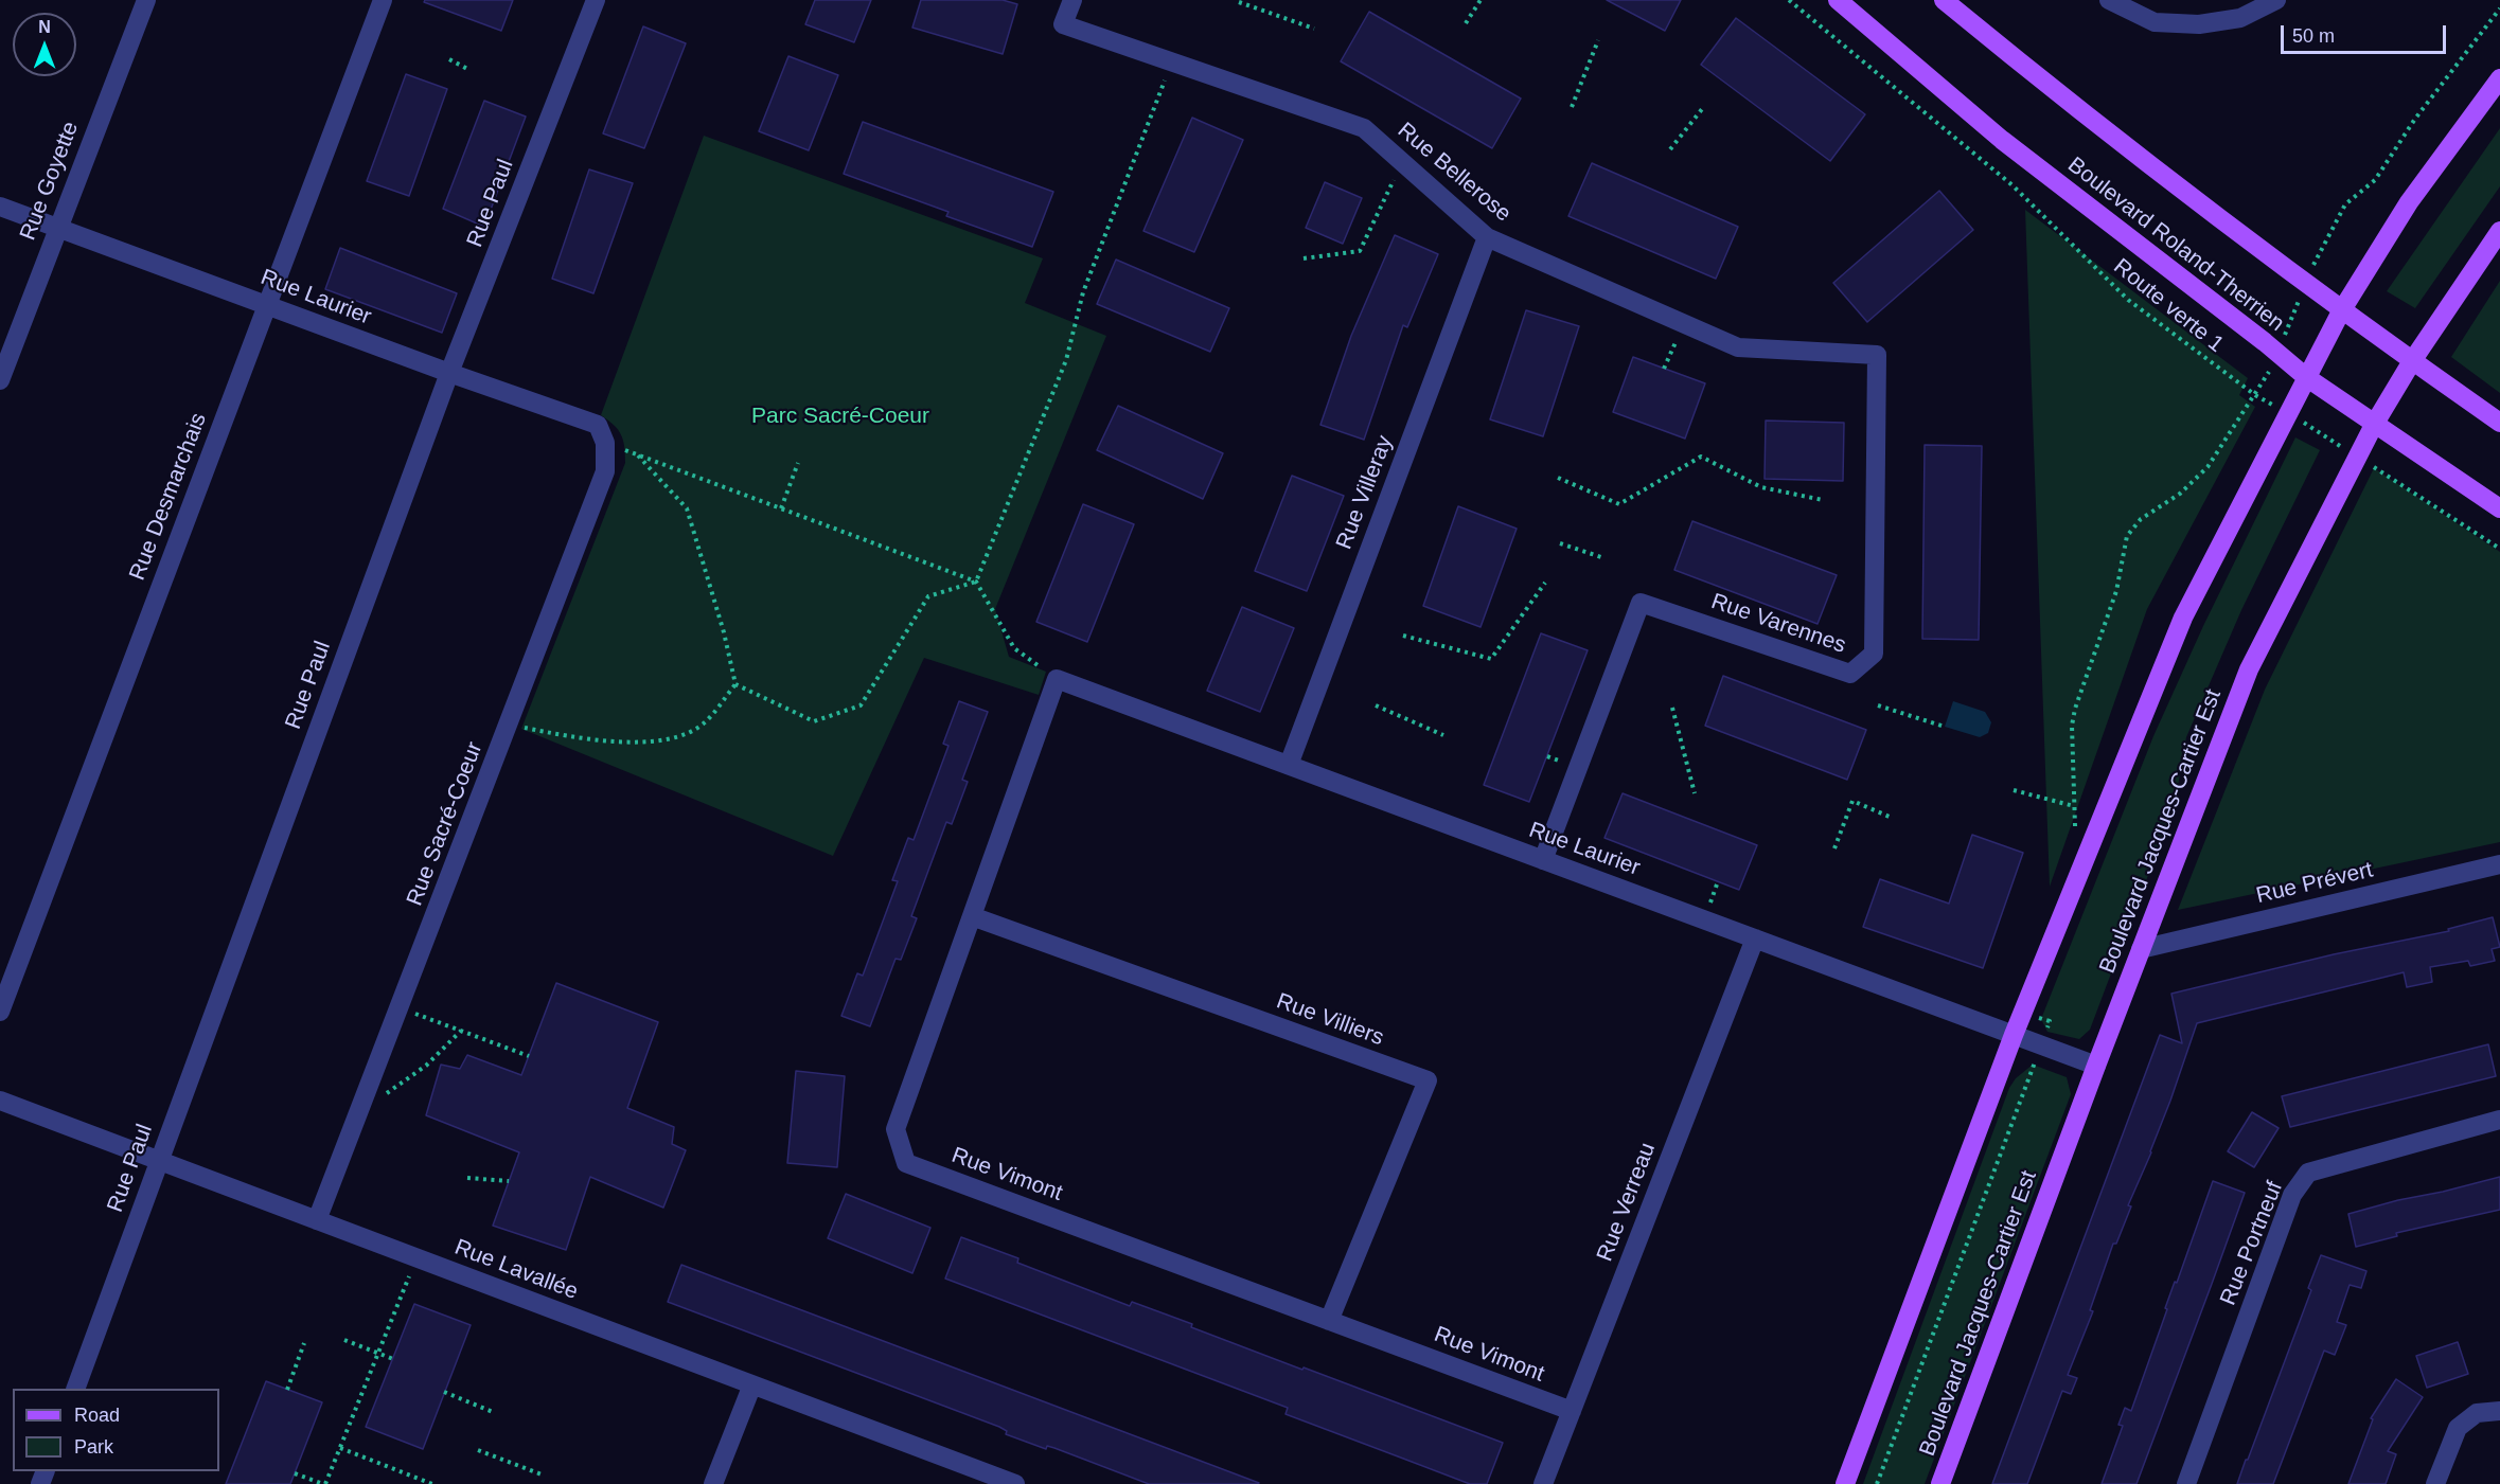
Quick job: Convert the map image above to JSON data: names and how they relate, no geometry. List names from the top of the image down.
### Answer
{
  "streets": {
    "main road": ["Boulevard Roland-Therrien", "Boulevard Jacques-Cartier Est"],
    "street": [
      "Rue Bellerose",
      "Rue Goyette",
      "Rue Paul",
      "Rue Laurier",
      "Rue Villeray",
      "Rue Desmarchais",
      "Rue Varennes",
      "Rue Sacré-Coeur",
      "Rue Prévert",
      "Rue Villiers",
      "Rue Vimont",
      "Rue Verreau",
      "Rue Portneuf",
      "Rue Lavallée"
    ],
    "path": ["Route verte 1"]
  },
  "crossings": [
    ["Rue Bellerose", "Rue Villeray"],
    ["Rue Bellerose", "Rue Varennes"],
    ["Rue Goyette", "Rue Laurier"],
    ["Rue Paul", "Rue Laurier"],
    ["Rue Paul", "Rue Lavallée"],
    ["Boulevard Roland-Therrien", "Boulevard Jacques-Cartier Est"],
    ["Rue Laurier", "Rue Villeray"],
    ["Rue Laurier", "Rue Desmarchais"],
    ["Rue Laurier", "Rue Varennes"],
    ["Rue Laurier", "Rue Sacré-Coeur"],
    ["Rue Laurier", "Boulevard Jacques-Cartier Est"],
    ["Rue Laurier", "Rue Vimont"],
    ["Rue Laurier", "Rue Verreau"],
    ["Route verte 1", "Boulevard Jacques-Cartier Est"],
    ["Rue Sacré-Coeur", "Rue Lavallée"],
    ["Boulevard Jacques-Cartier Est", "Rue Prévert"],
    ["Rue Villiers", "Rue Vimont"],
    ["Rue Vimont", "Rue Verreau"]
  ],
  "parks": ["Parc Sacré-Coeur"],
  "legend": ["Road", "Park"],
  "scale_bar": "50 m",
  "north": "top"
}
